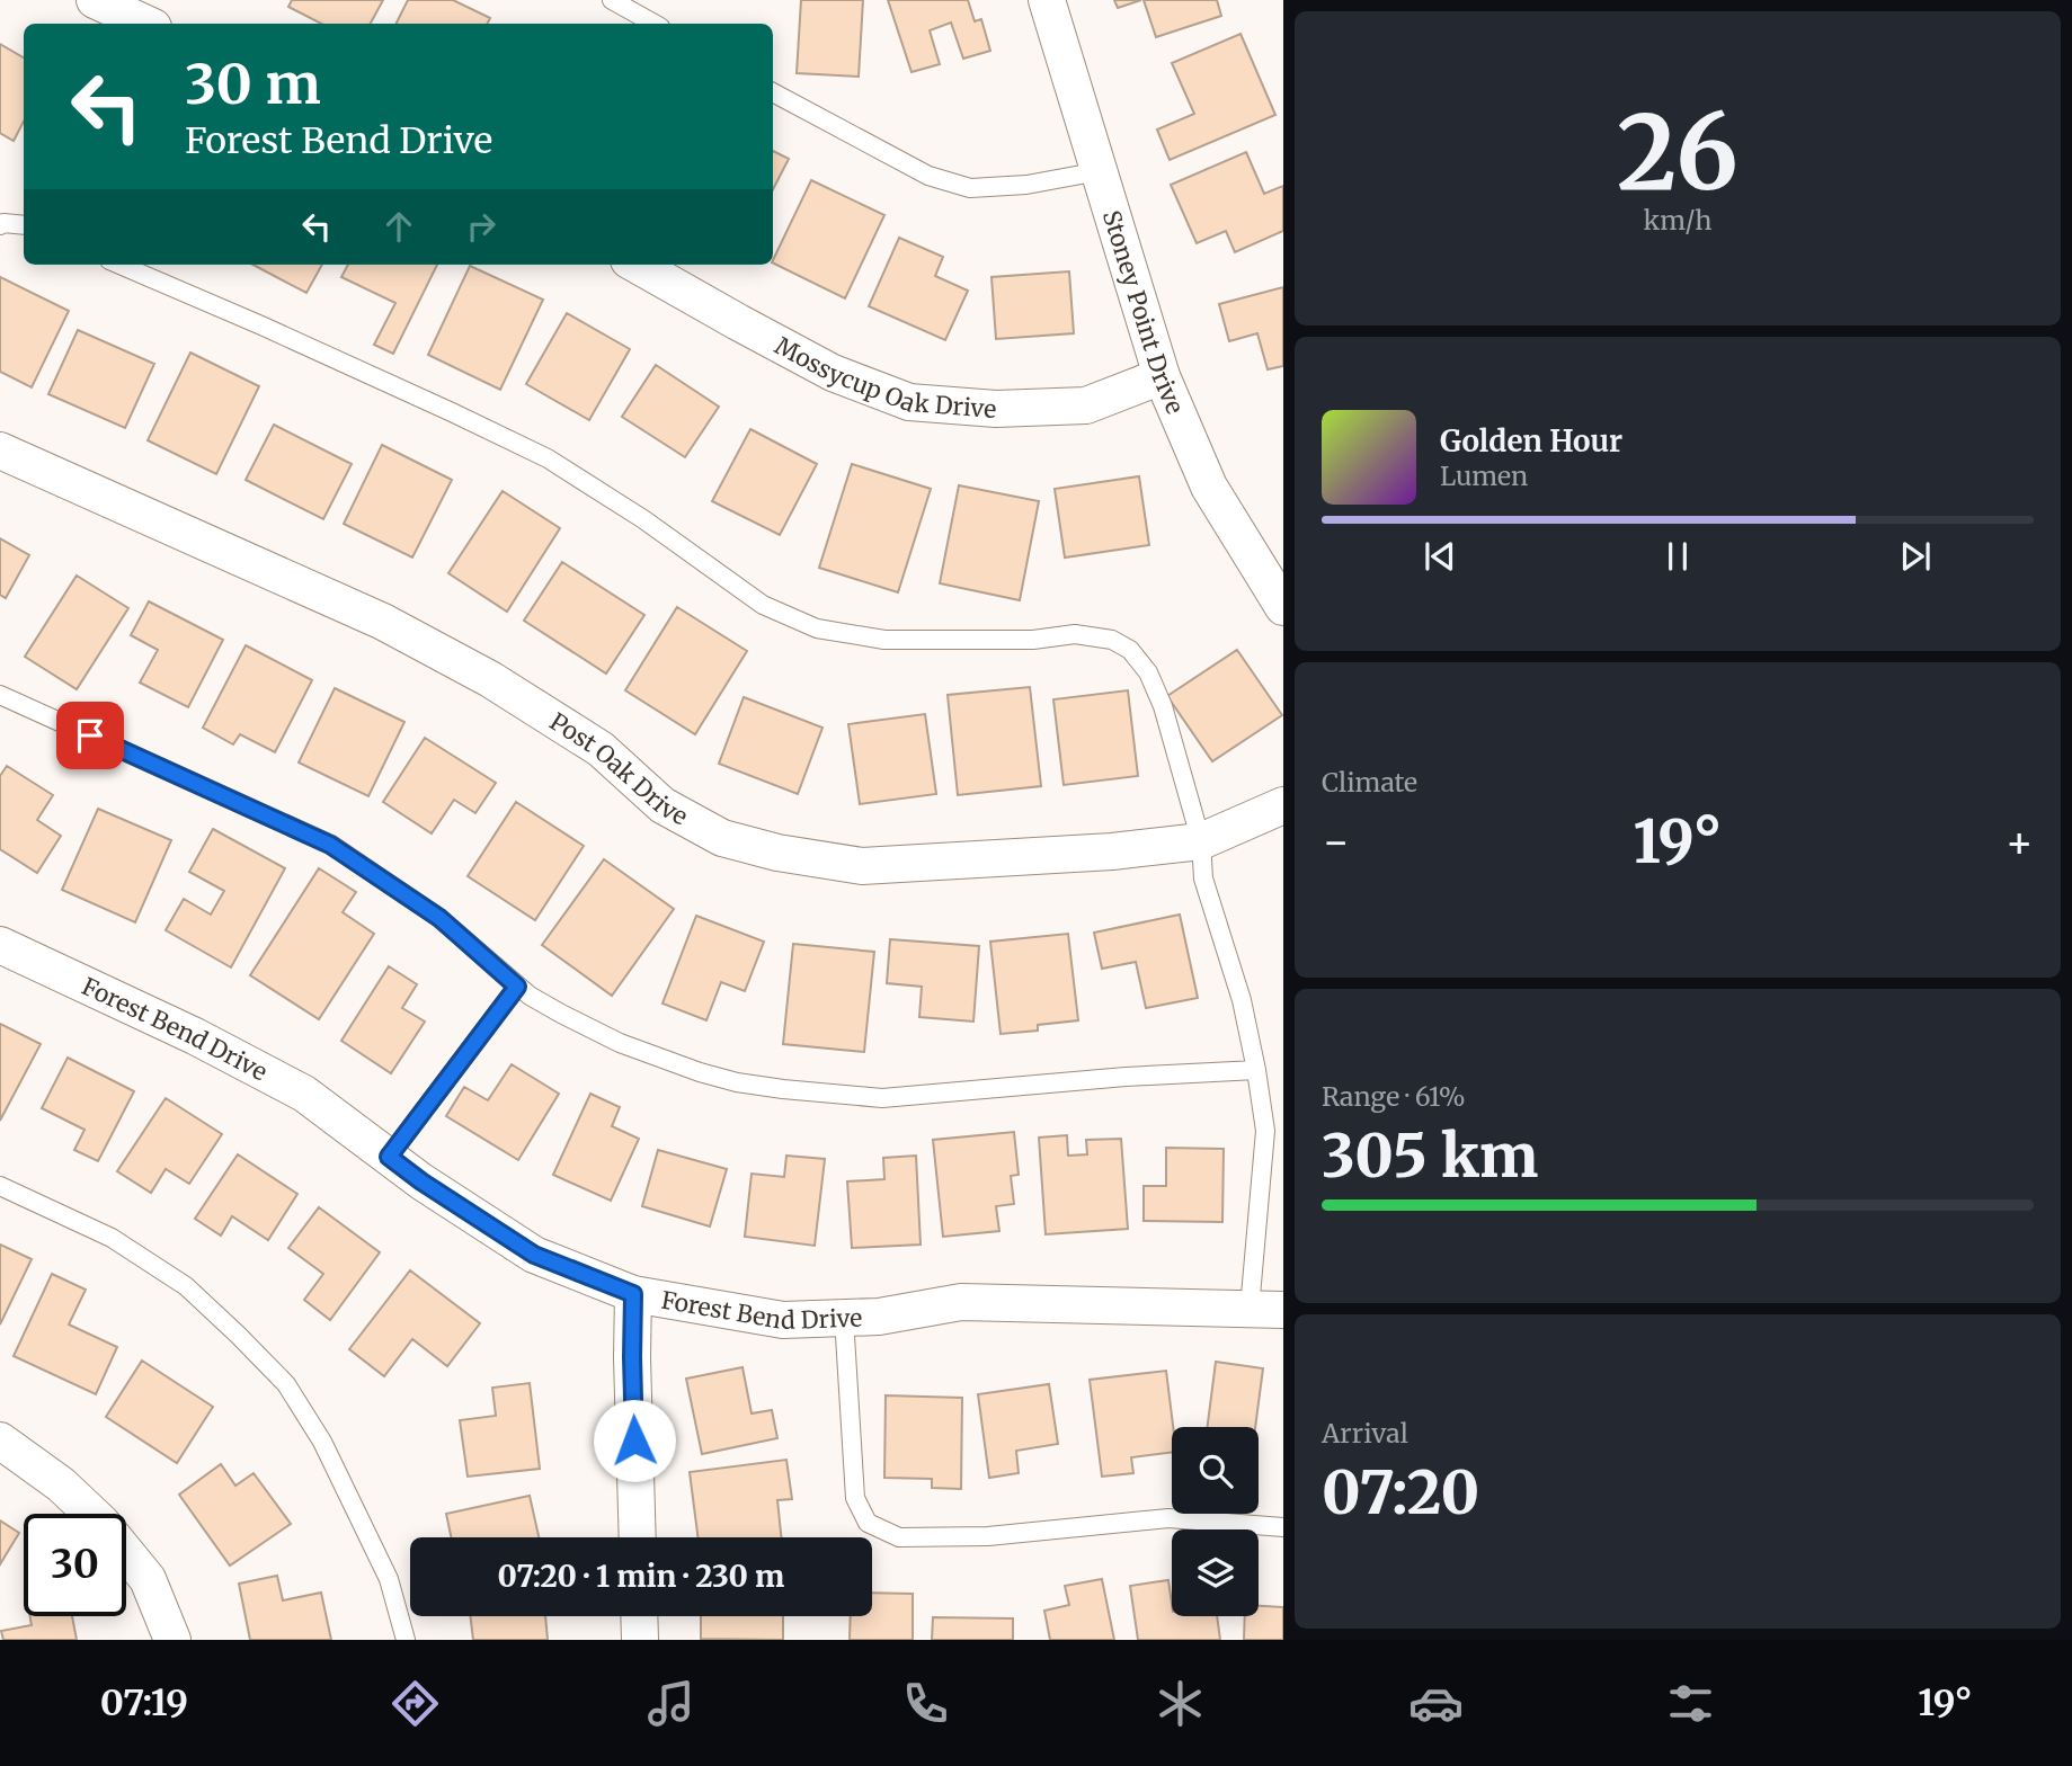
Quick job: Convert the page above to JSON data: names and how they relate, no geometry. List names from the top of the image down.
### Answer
{
  "streets": {
    "street": [
      "Stoney Point Drive",
      "Mossycup Oak Drive",
      "Post Oak Drive",
      "Forest Bend Drive"
    ]
  },
  "crossings": [
    ["Stoney Point Drive", "Mossycup Oak Drive"]
  ],
  "page": {
    "tile": [
      ["26", "km/h"],
      "Climate",
      ["Range · 61%", "305 km"],
      ["Arrival", "07:20"]
    ],
    "turn": ["30 m", "Forest Bend Drive"],
    "song": ["Golden Hour", "Lumen"],
    "heat": ["−", "19°", "+"],
    "limit": "30",
    "trip": "07:20 · 1 min · 230 m",
    "tabs": ["07:19", "19°"]
  }
}
